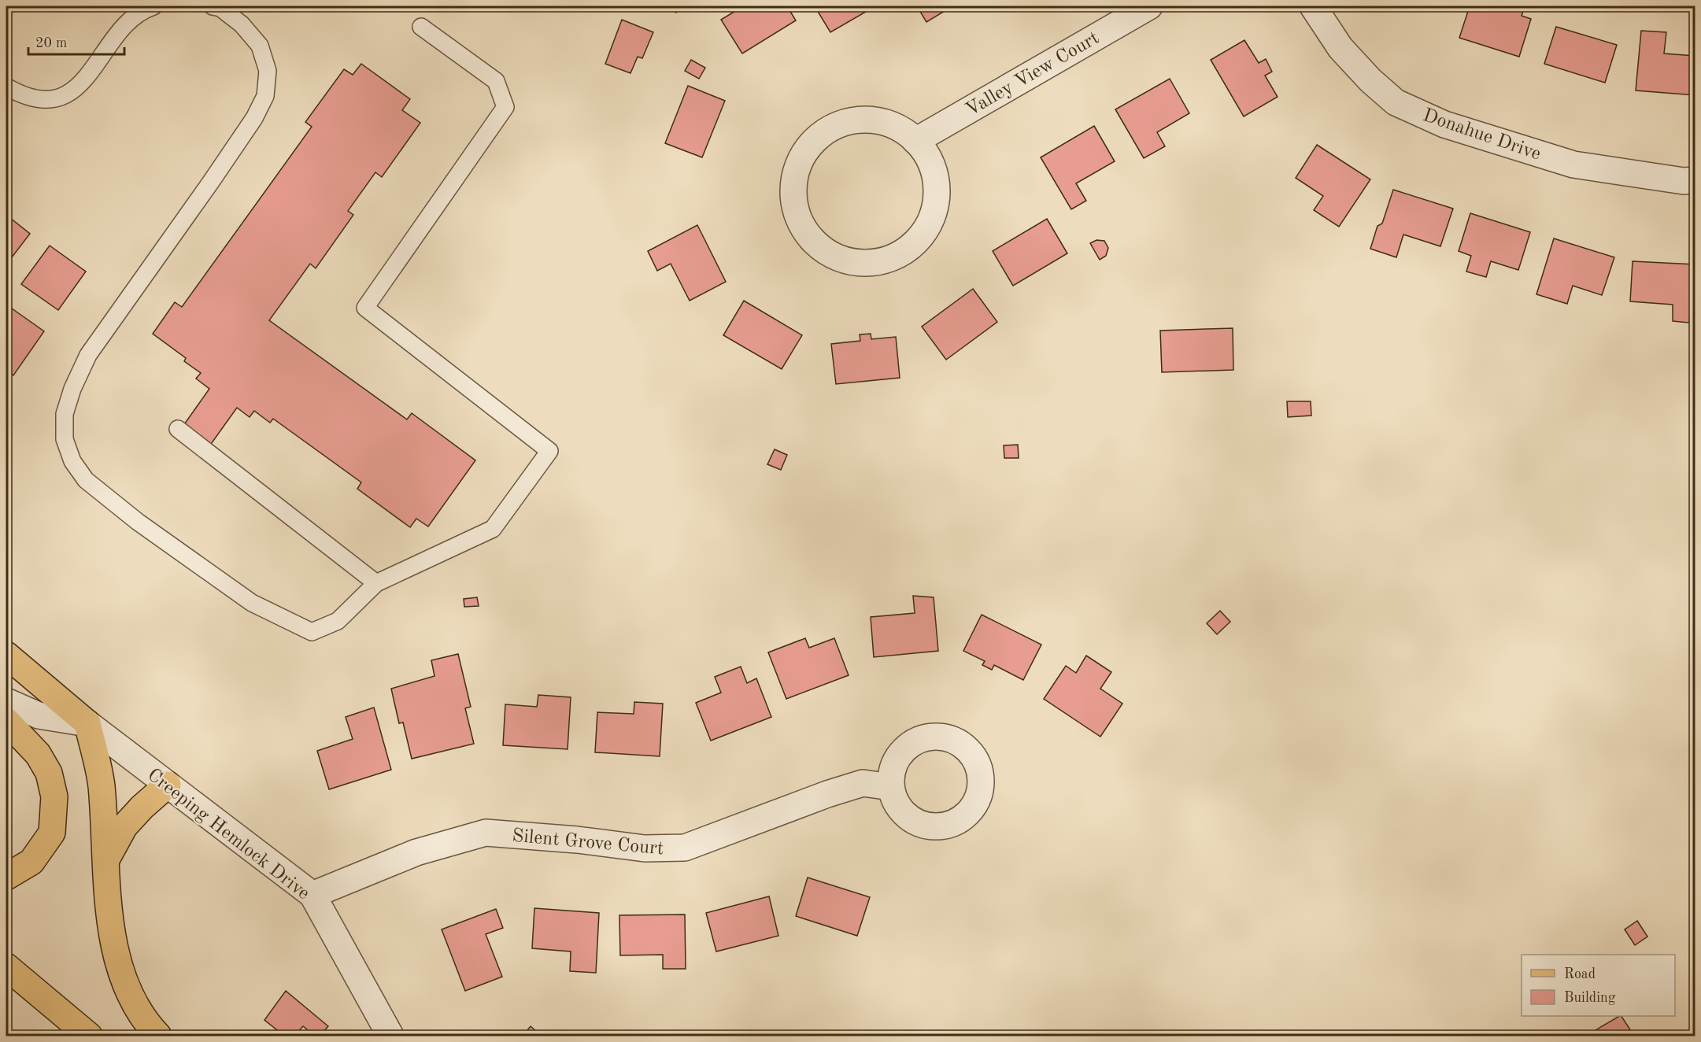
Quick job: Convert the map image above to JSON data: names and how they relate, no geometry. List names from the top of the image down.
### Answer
{
  "streets": {
    "main road": ["Creeping Hemlock Drive"],
    "street": ["Valley View Court", "Donahue Drive", "Silent Grove Court"]
  },
  "crossings": [
    ["Creeping Hemlock Drive", "Silent Grove Court"]
  ],
  "legend": ["Road", "Building"],
  "scale_bar": "20 m"
}
